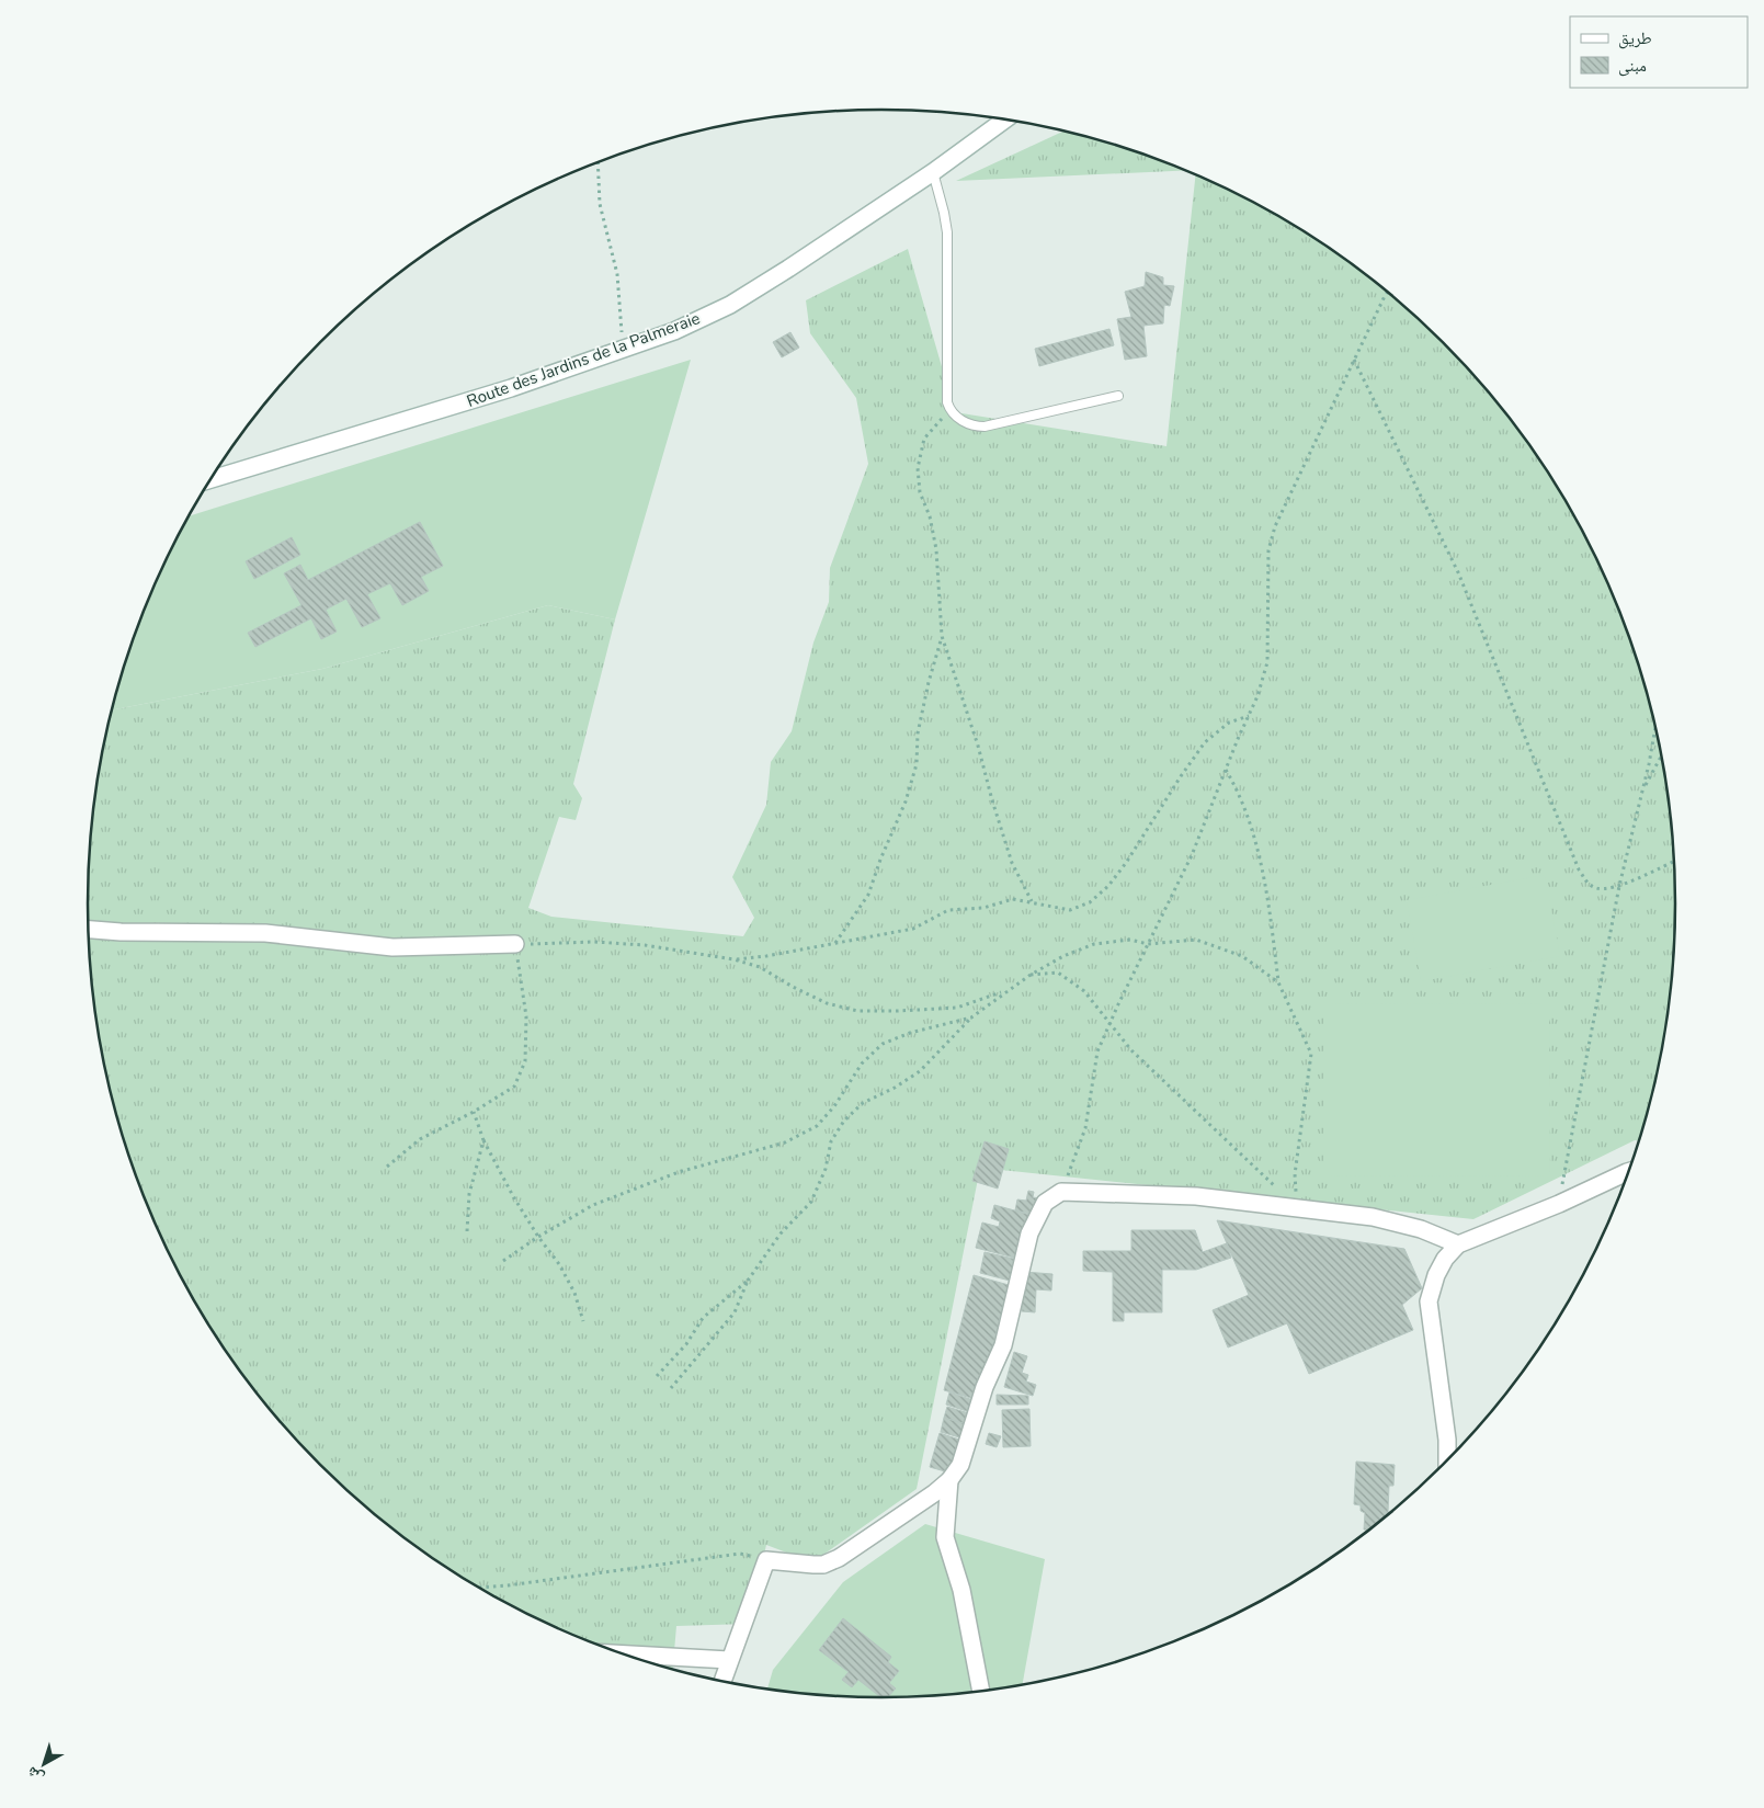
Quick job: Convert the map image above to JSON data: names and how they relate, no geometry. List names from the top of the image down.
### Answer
{
  "streets": {
    "street": ["Route des Jardins de la Palmeraie"]
  },
  "legend": ["طريق", "مبنى"],
  "north": "bottom left"
}
